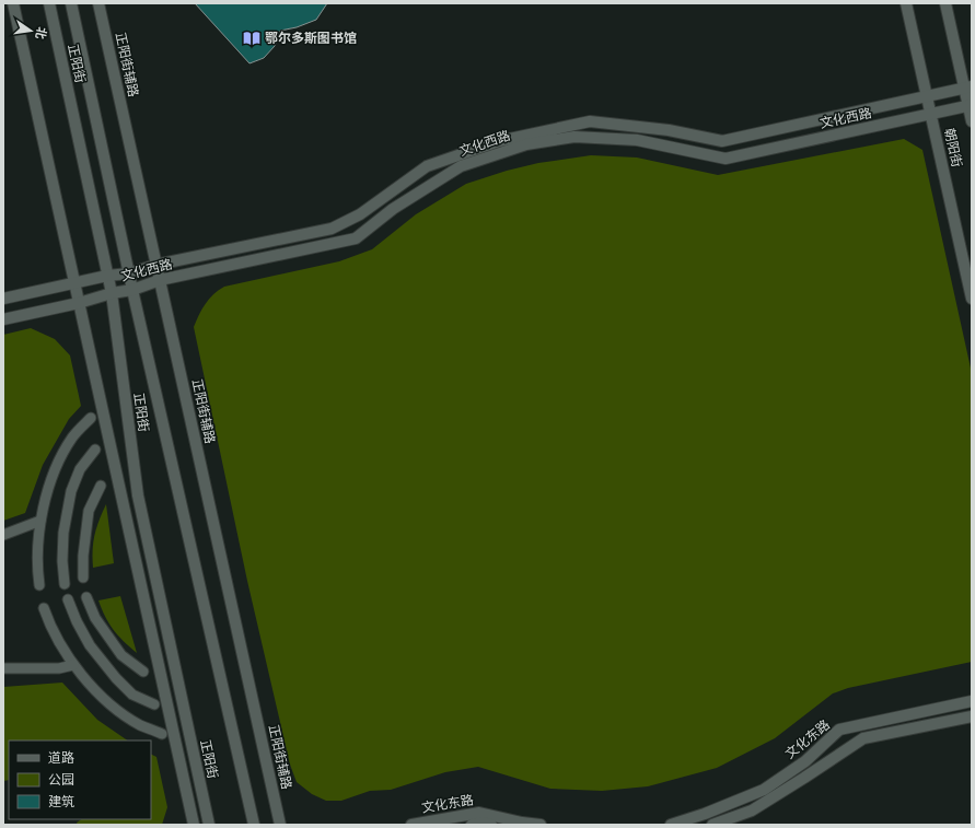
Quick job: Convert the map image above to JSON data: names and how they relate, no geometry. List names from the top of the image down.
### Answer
{
  "streets": {
    "street": [
      "正阳街",
      "正阳街辅路",
      "文化西路",
      "朝阳街",
      "文化东路"
    ]
  },
  "crossings": [
    ["正阳街", "文化西路"],
    ["正阳街辅路", "文化西路"],
    ["文化西路", "朝阳街"]
  ],
  "places": {
    "library": ["鄂尔多斯图书馆"]
  },
  "legend": ["道路", "公园", "建筑"],
  "north": "right"
}
